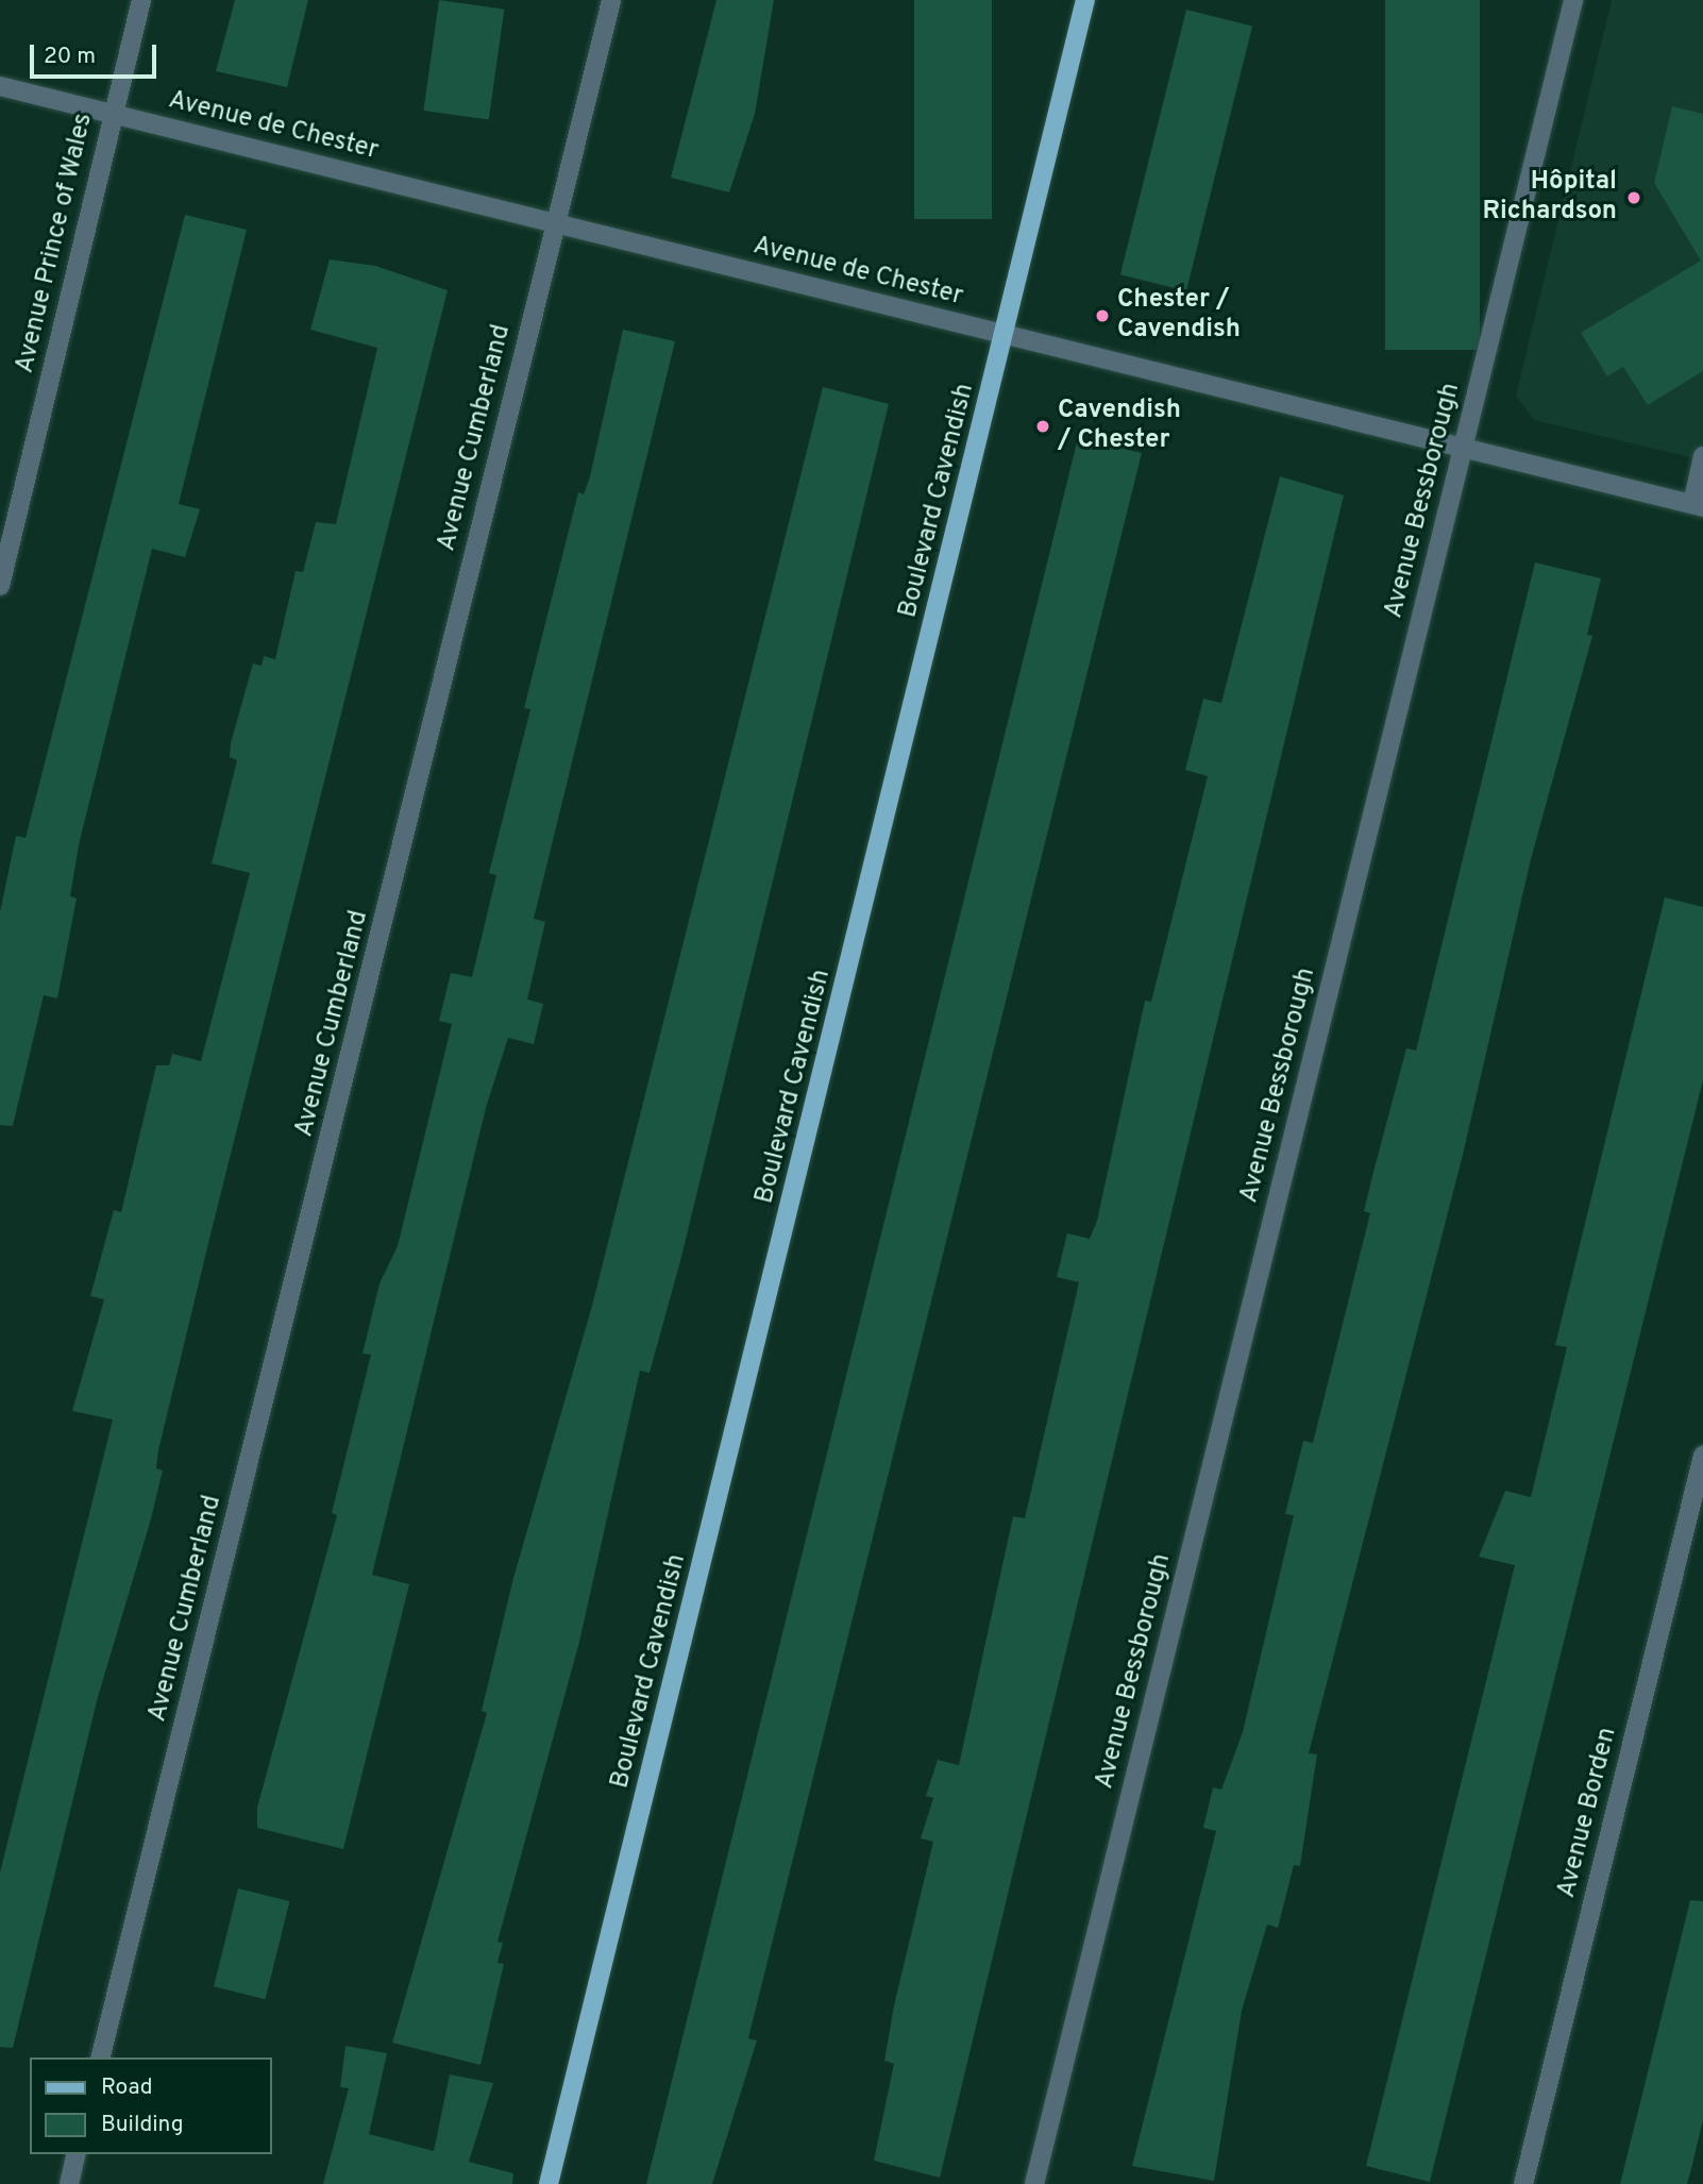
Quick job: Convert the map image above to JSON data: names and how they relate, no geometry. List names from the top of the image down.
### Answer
{
  "streets": {
    "main road": ["Boulevard Cavendish"],
    "street": [
      "Avenue de Chester",
      "Avenue Prince of Wales",
      "Avenue Cumberland",
      "Avenue Bessborough",
      "Avenue Borden"
    ]
  },
  "crossings": [
    ["Avenue de Chester", "Avenue Prince of Wales"],
    ["Avenue de Chester", "Avenue Cumberland"],
    ["Avenue de Chester", "Boulevard Cavendish"],
    ["Avenue de Chester", "Avenue Bessborough"]
  ],
  "places": ["Hôpital Richardson", "Chester / Cavendish", "Cavendish / Chester"],
  "legend": ["Road", "Building"],
  "scale_bar": "20 m"
}
